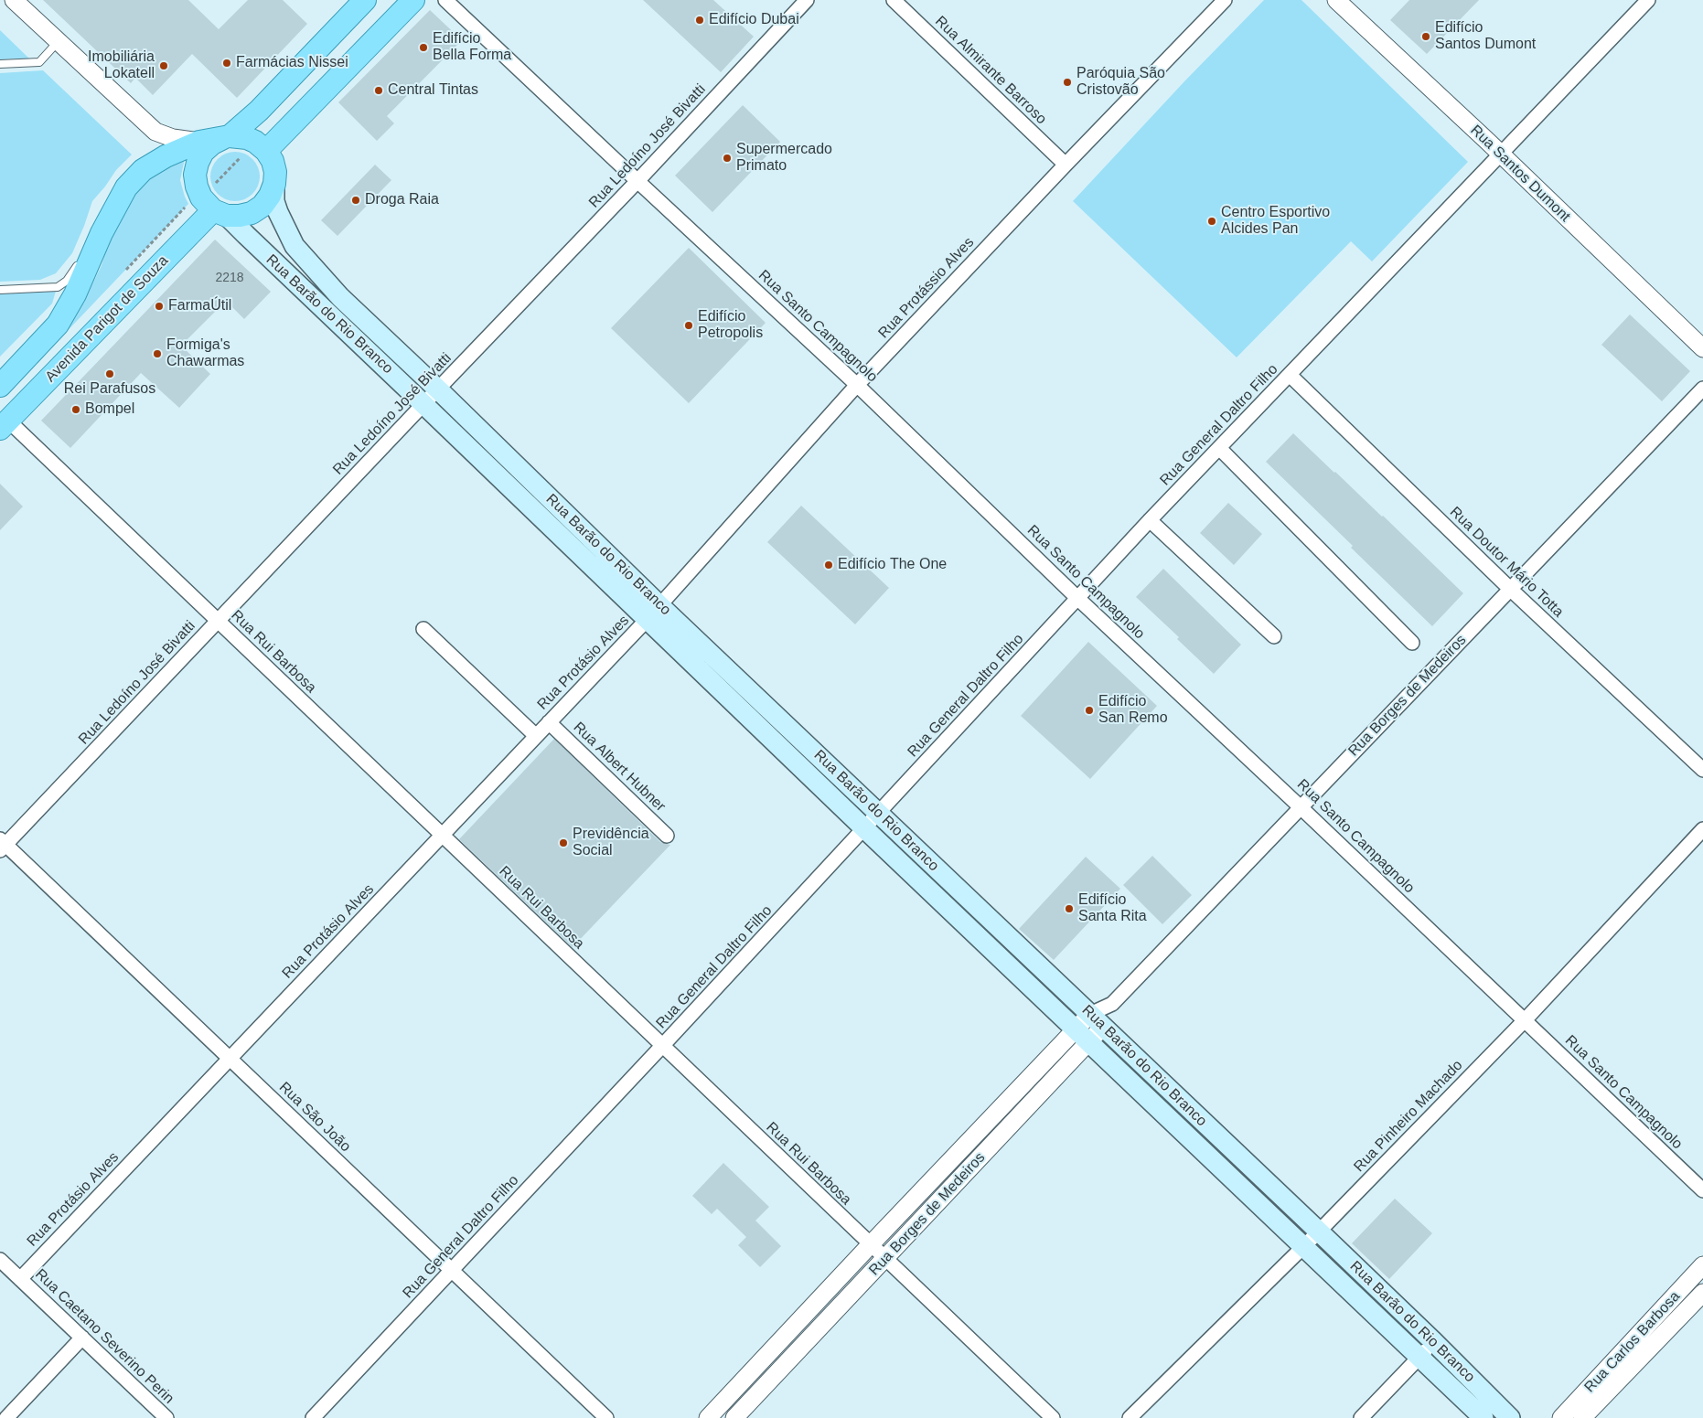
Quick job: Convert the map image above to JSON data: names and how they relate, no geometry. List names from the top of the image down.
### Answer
{
  "streets": {
    "main road": ["Rua Barão do Rio Branco", "Avenida Parigot de Souza"],
    "street": [
      "Rua Almirante Barroso",
      "Rua Ledoíno José Bivatti",
      "Rua Santos Dumont",
      "Rua Protássio Alves",
      "Rua Santo Campagnolo",
      "Rua General Daltro Filho",
      "Rua Doutor Mário Totta",
      "Rua Rui Barbosa",
      "Rua Protásio Alves",
      "Rua Borges de Medeiros",
      "Rua Albert Hubner",
      "Rua Pinheiro Machado",
      "Rua São João",
      "Rua Caetano Severino Perin",
      "Rua Carlos Barbosa"
    ]
  },
  "crossings": [
    ["Rua Almirante Barroso", "Rua Protássio Alves"],
    ["Rua Ledoíno José Bivatti", "Rua Barão do Rio Branco"],
    ["Rua Ledoíno José Bivatti", "Rua Santo Campagnolo"],
    ["Rua Ledoíno José Bivatti", "Rua Rui Barbosa"],
    ["Rua Ledoíno José Bivatti", "Rua São João"],
    ["Rua Santos Dumont", "Rua General Daltro Filho"],
    ["Rua Protássio Alves", "Rua Barão do Rio Branco"],
    ["Rua Protássio Alves", "Rua Santo Campagnolo"],
    ["Rua Protássio Alves", "Rua Protásio Alves"],
    ["Rua Barão do Rio Branco", "Avenida Parigot de Souza"],
    ["Rua Barão do Rio Branco", "Rua General Daltro Filho"],
    ["Rua Barão do Rio Branco", "Rua Protásio Alves"],
    ["Rua Barão do Rio Branco", "Rua Borges de Medeiros"],
    ["Rua Barão do Rio Branco", "Rua Pinheiro Machado"],
    ["Avenida Parigot de Souza", "Rua Rui Barbosa"],
    ["Rua Santo Campagnolo", "Rua General Daltro Filho"],
    ["Rua Santo Campagnolo", "Rua Borges de Medeiros"],
    ["Rua Santo Campagnolo", "Rua Pinheiro Machado"],
    ["Rua General Daltro Filho", "Rua Doutor Mário Totta"],
    ["Rua General Daltro Filho", "Rua Rui Barbosa"],
    ["Rua General Daltro Filho", "Rua São João"],
    ["Rua Doutor Mário Totta", "Rua Borges de Medeiros"],
    ["Rua Rui Barbosa", "Rua Protásio Alves"],
    ["Rua Rui Barbosa", "Rua Borges de Medeiros"],
    ["Rua Protásio Alves", "Rua Albert Hubner"],
    ["Rua Protásio Alves", "Rua São João"],
    ["Rua Protásio Alves", "Rua Caetano Severino Perin"]
  ],
  "places": [
    "Edifício Dubai",
    "Edifício Santos Dumont",
    "Edifício Bella Forma",
    "Farmácias Nissei",
    "Imobiliária Lokatell",
    "Paróquia São Cristovão",
    "Central Tintas",
    "Supermercado Primato",
    "Droga Raia",
    "Centro Esportivo Alcides Pan",
    "FarmaÚtil",
    "Edifício Petropolis",
    "Formiga's Chawarmas",
    "Rei Parafusos",
    "Bompel",
    "Edifício The One",
    "Edifício San Remo",
    "Previdência Social",
    "Edifício Santa Rita"
  ],
  "house_numbers": ["2218"]
}
